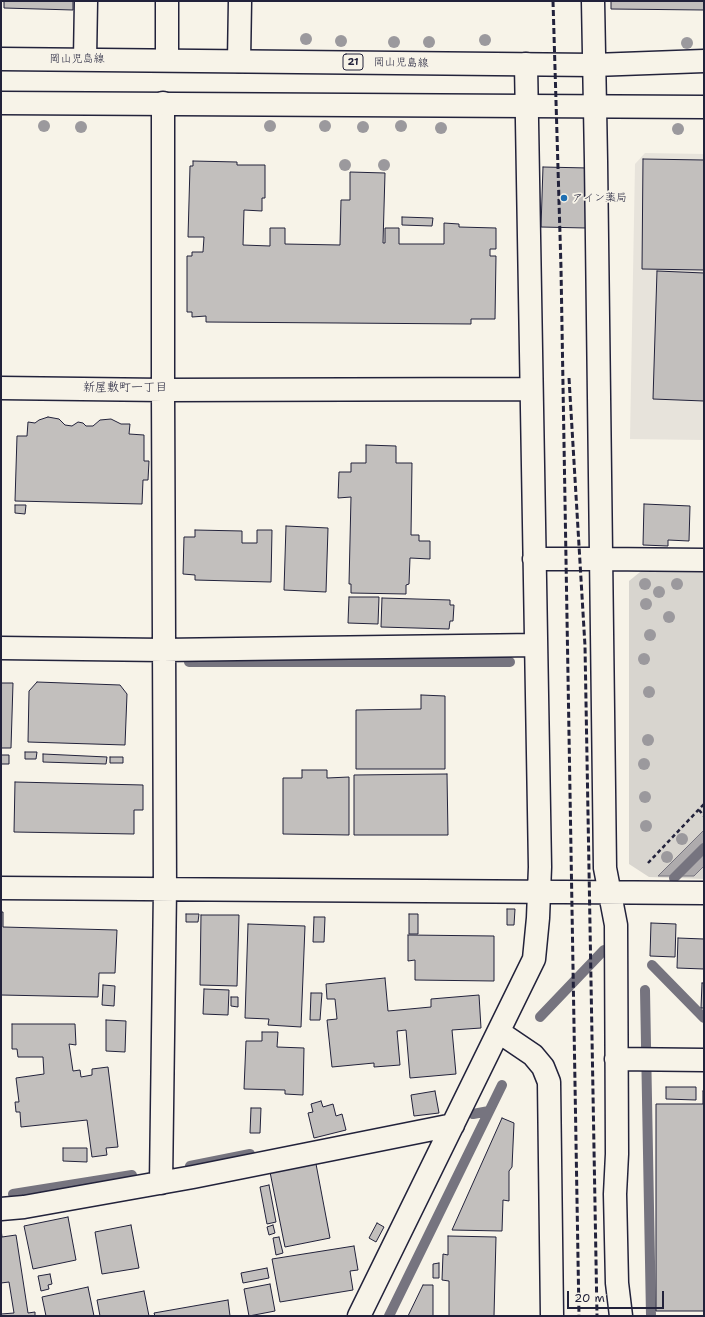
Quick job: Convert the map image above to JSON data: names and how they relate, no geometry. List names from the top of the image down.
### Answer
{
  "streets": {
    "street": ["岡山児島線", "21"]
  },
  "districts": ["新屋敷町一丁目"],
  "places": ["アイン薬局"],
  "scale_bar": "20 m"
}
